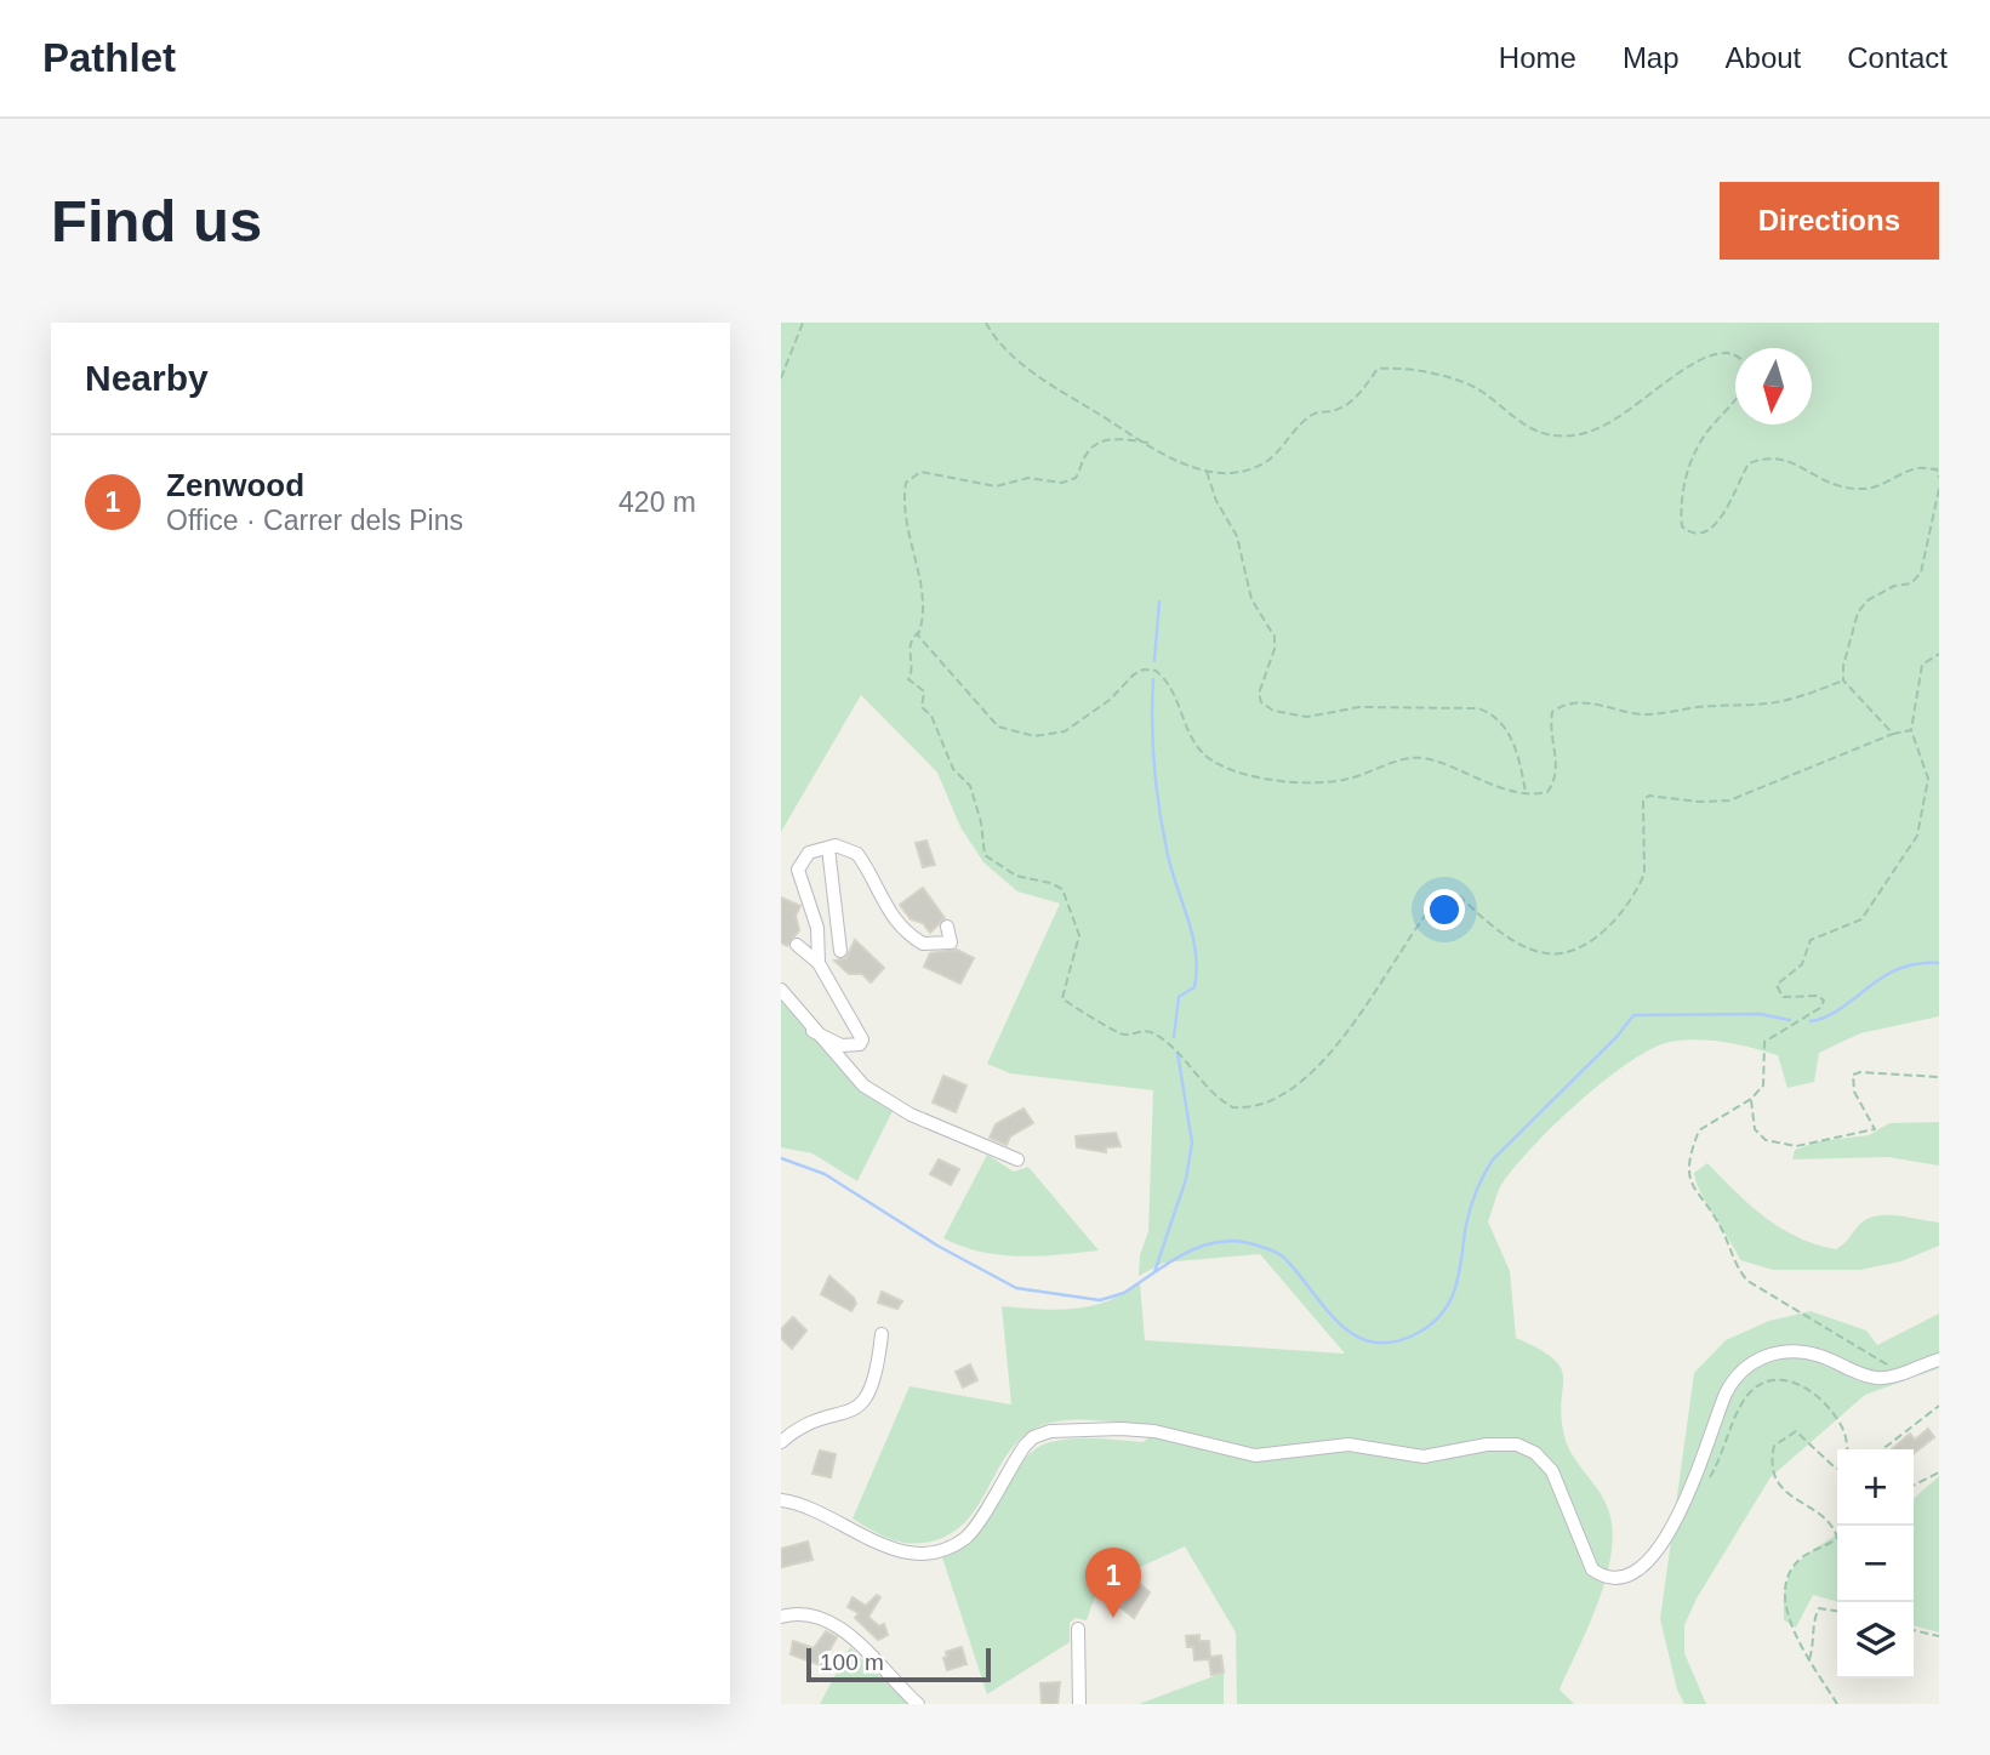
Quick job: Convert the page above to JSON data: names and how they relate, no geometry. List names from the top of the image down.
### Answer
{
  "scale_bar": "100 m",
  "north": "bottom",
  "page": {
    "header": "Pathlet",
    "nav": [
      "Home",
      "Map",
      "About",
      "Contact"
    ],
    "buttons": "Directions",
    "title": "Find us",
    "heading": "Nearby",
    "list": [
      {
        "mark": "1",
        "name": "Zenwood",
        "note": "Office · Carrer dels Pins",
        "value": "420 m"
      }
    ],
    "map_buttons": ["+", "−"],
    "pins": "1",
    "scale": "100 m"
  }
}
